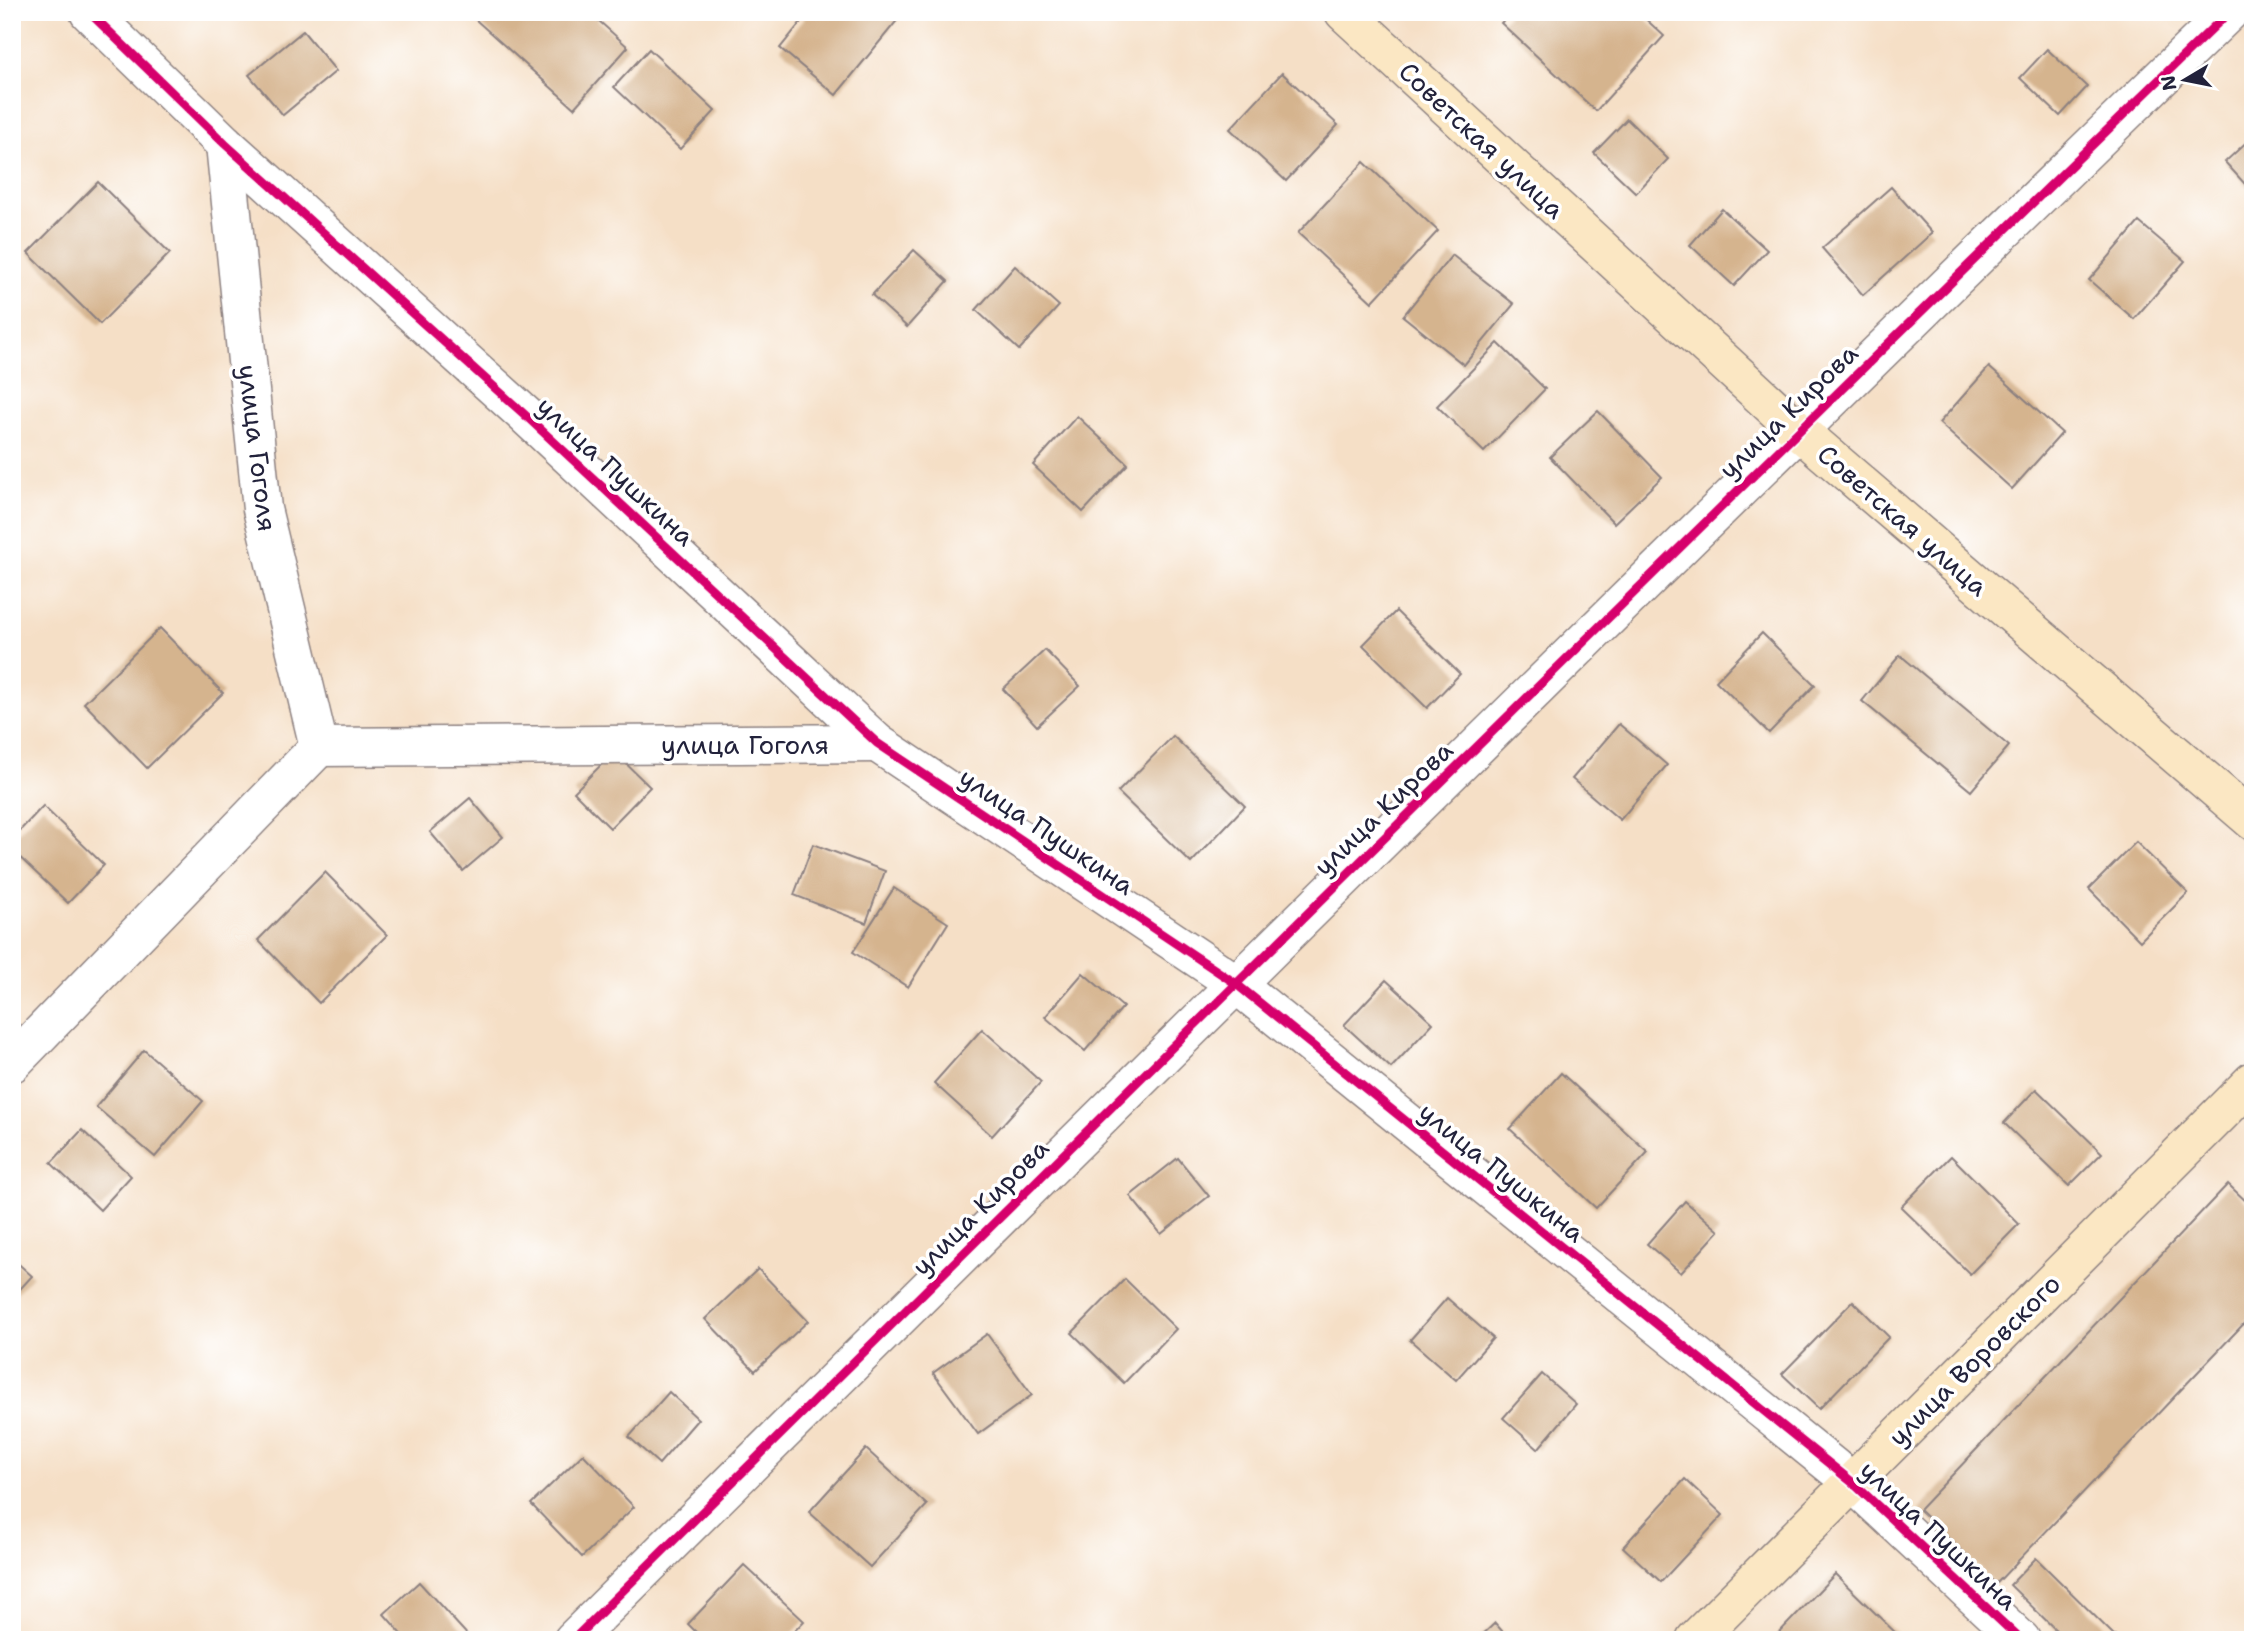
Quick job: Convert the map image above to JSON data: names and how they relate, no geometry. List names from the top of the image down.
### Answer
{
  "streets": {
    "main road": ["Советская улица", "улица Воровского"],
    "street": ["улица Кирова", "улица Гоголя", "улица Пушкина"]
  },
  "crossings": [
    ["Советская улица", "улица Кирова"],
    ["улица Кирова", "улица Пушкина"],
    ["улица Гоголя", "улица Пушкина"],
    ["улица Пушкина", "улица Воровского"]
  ],
  "north": "left"
}
